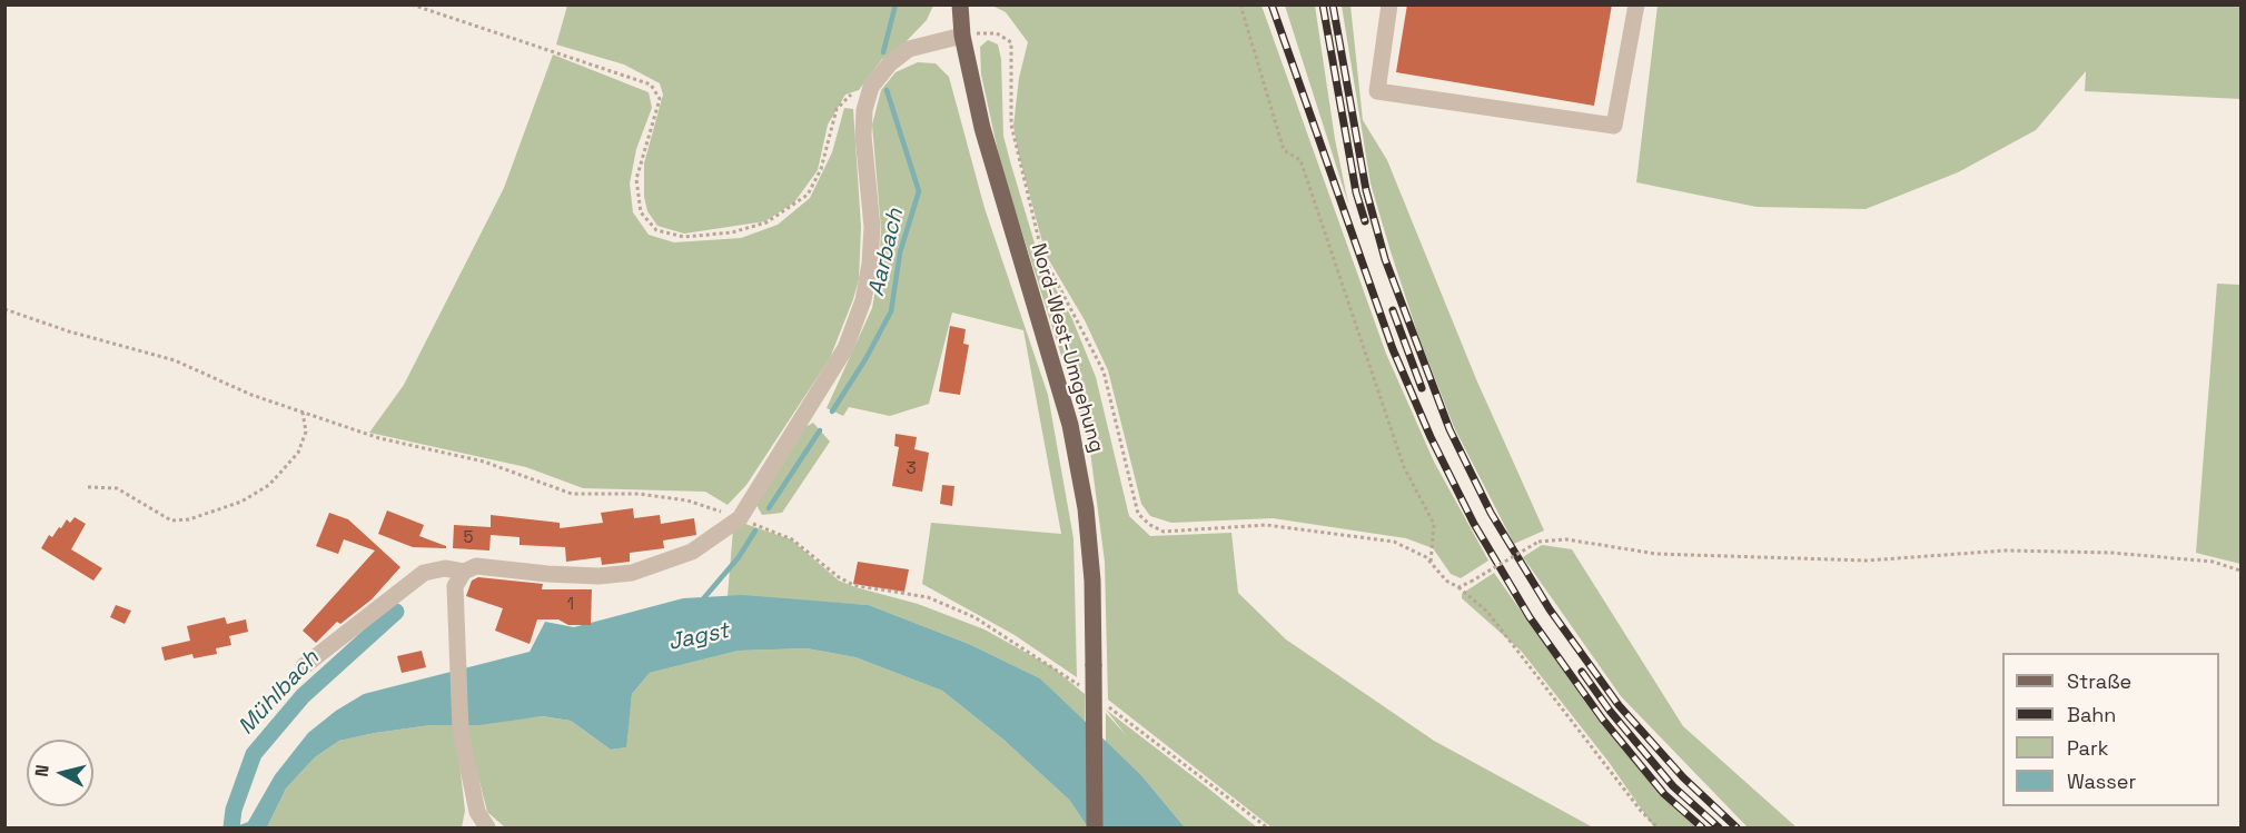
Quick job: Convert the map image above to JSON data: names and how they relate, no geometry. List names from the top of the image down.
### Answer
{
  "streets": {
    "main road": ["Nord-West-Umgehung"]
  },
  "water": ["Aarbach", "Jagst", "Mühlbach"],
  "house_numbers": ["3", "5", "1"],
  "legend": [
    "Straße",
    "Bahn",
    "Park",
    "Wasser"
  ],
  "north": "left"
}
